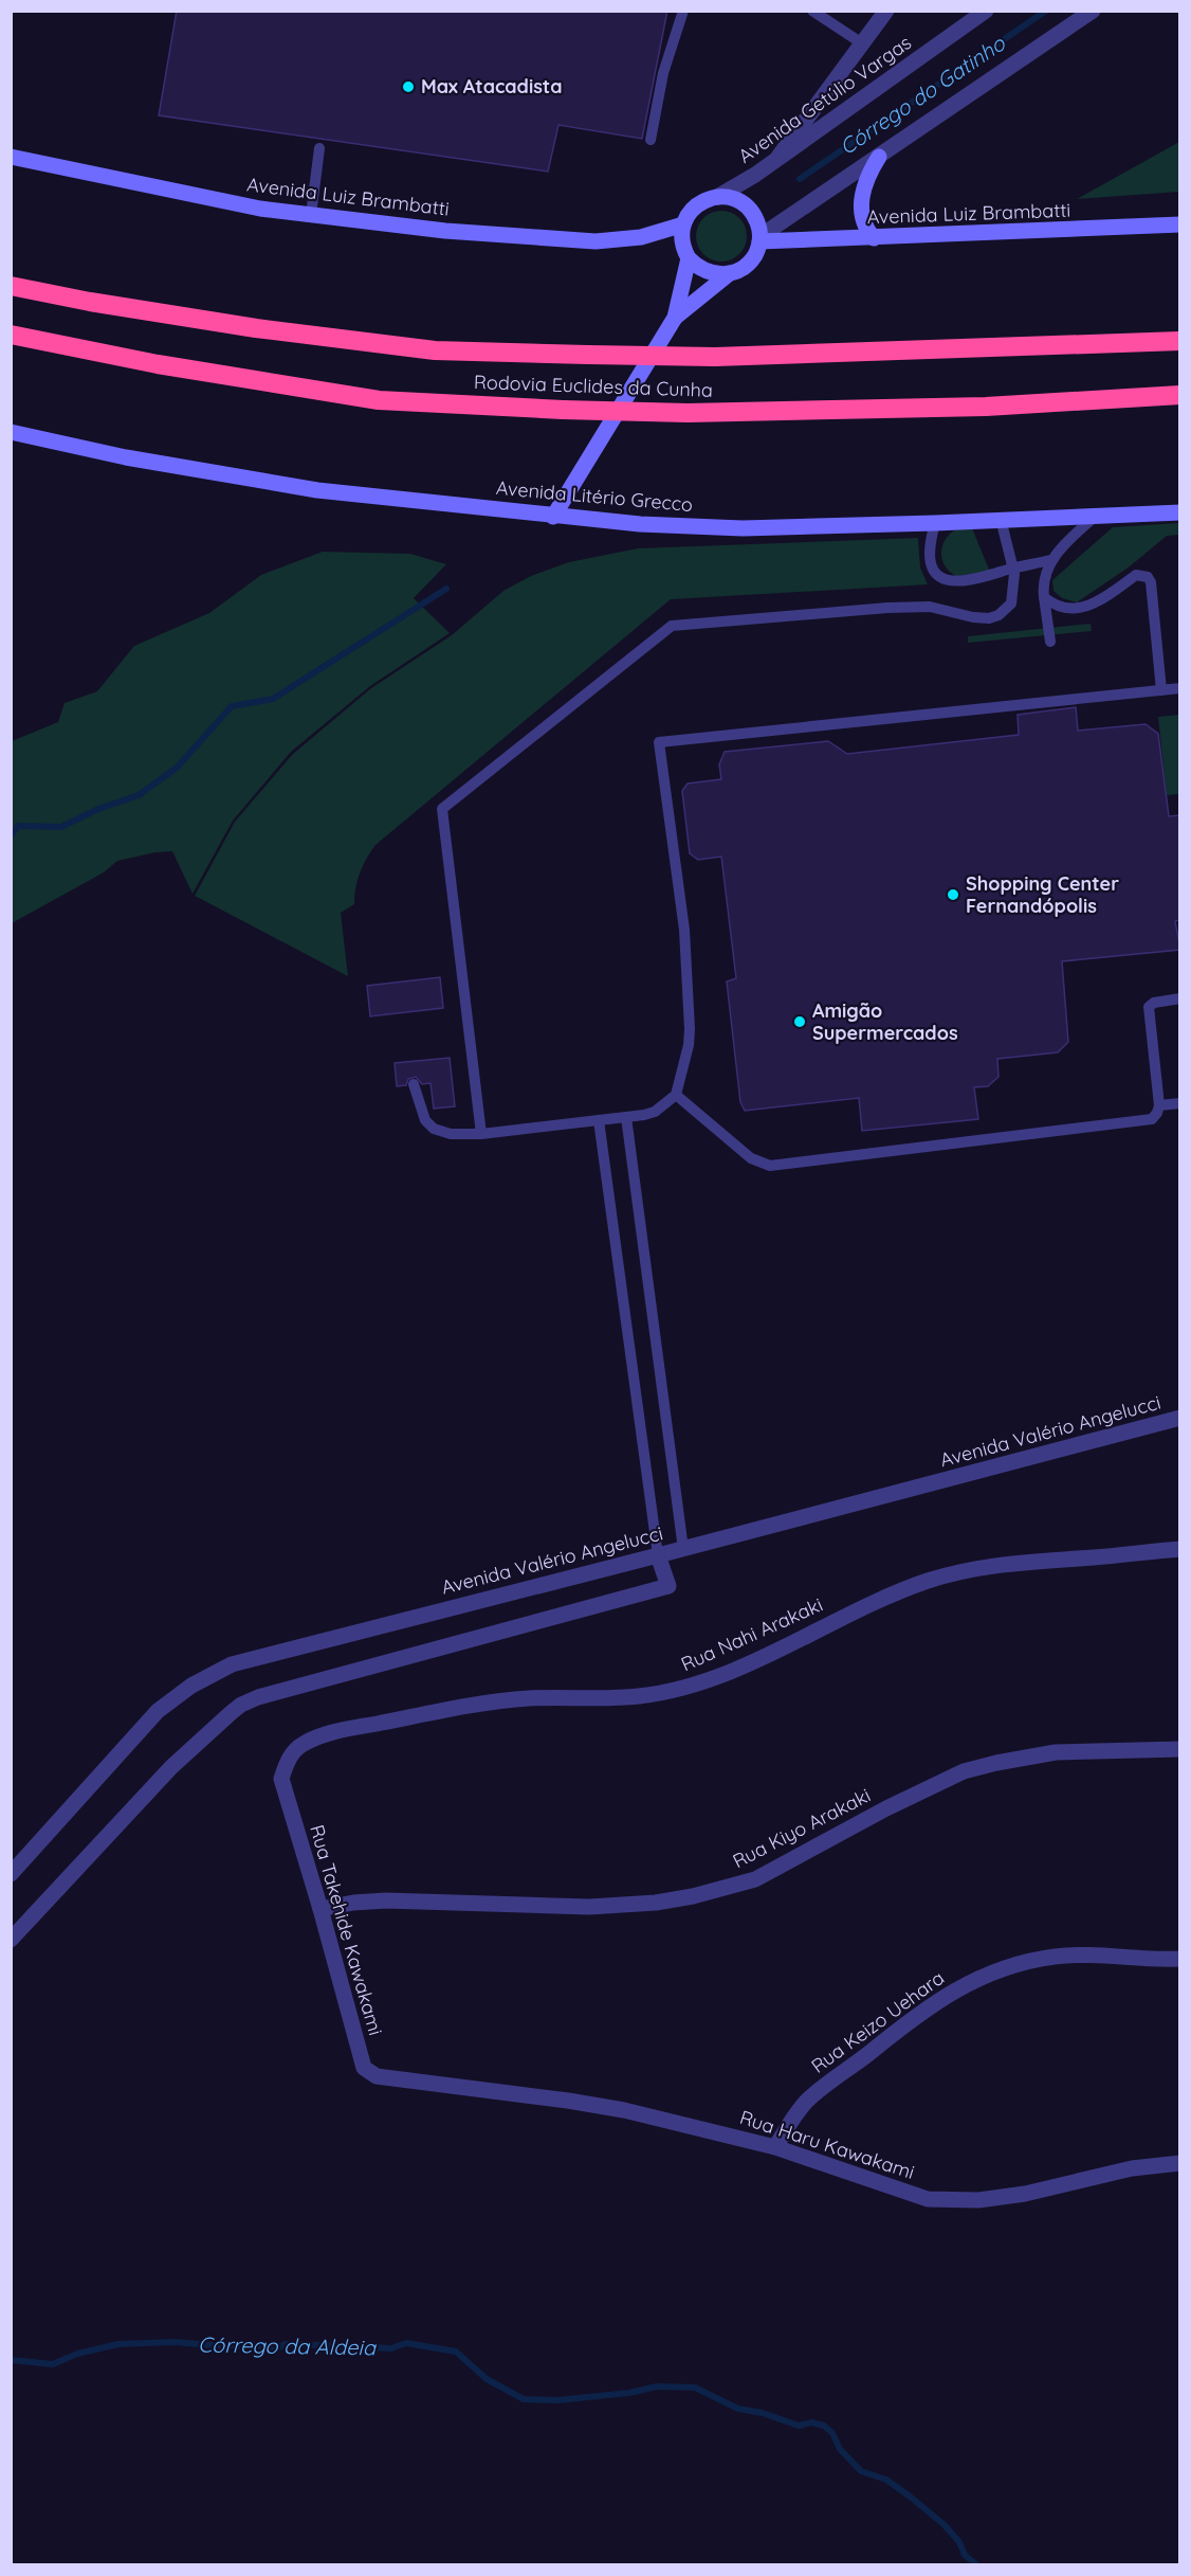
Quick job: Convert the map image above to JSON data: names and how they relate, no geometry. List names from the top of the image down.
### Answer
{
  "streets": {
    "highway": ["Rodovia Euclides da Cunha"],
    "main road": ["Avenida Luiz Brambatti", "Avenida Litério Grecco"],
    "street": [
      "Avenida Getúlio Vargas",
      "Avenida Valério Angelucci",
      "Rua Nahi Arakaki",
      "Rua Kiyo Arakaki",
      "Rua Takehide Kawakami",
      "Rua Keizo Uehara",
      "Rua Haru Kawakami"
    ]
  },
  "crossings": [
    ["Avenida Getúlio Vargas", "Avenida Luiz Brambatti"],
    ["Rua Nahi Arakaki", "Rua Takehide Kawakami"],
    ["Rua Kiyo Arakaki", "Rua Takehide Kawakami"],
    ["Rua Takehide Kawakami", "Rua Haru Kawakami"],
    ["Rua Keizo Uehara", "Rua Haru Kawakami"]
  ],
  "water": ["Córrego do Gatinho", "Córrego da Aldeia"],
  "places": ["Max Atacadista", "Shopping Center Fernandópolis", "Amigão Supermercados"]
}
